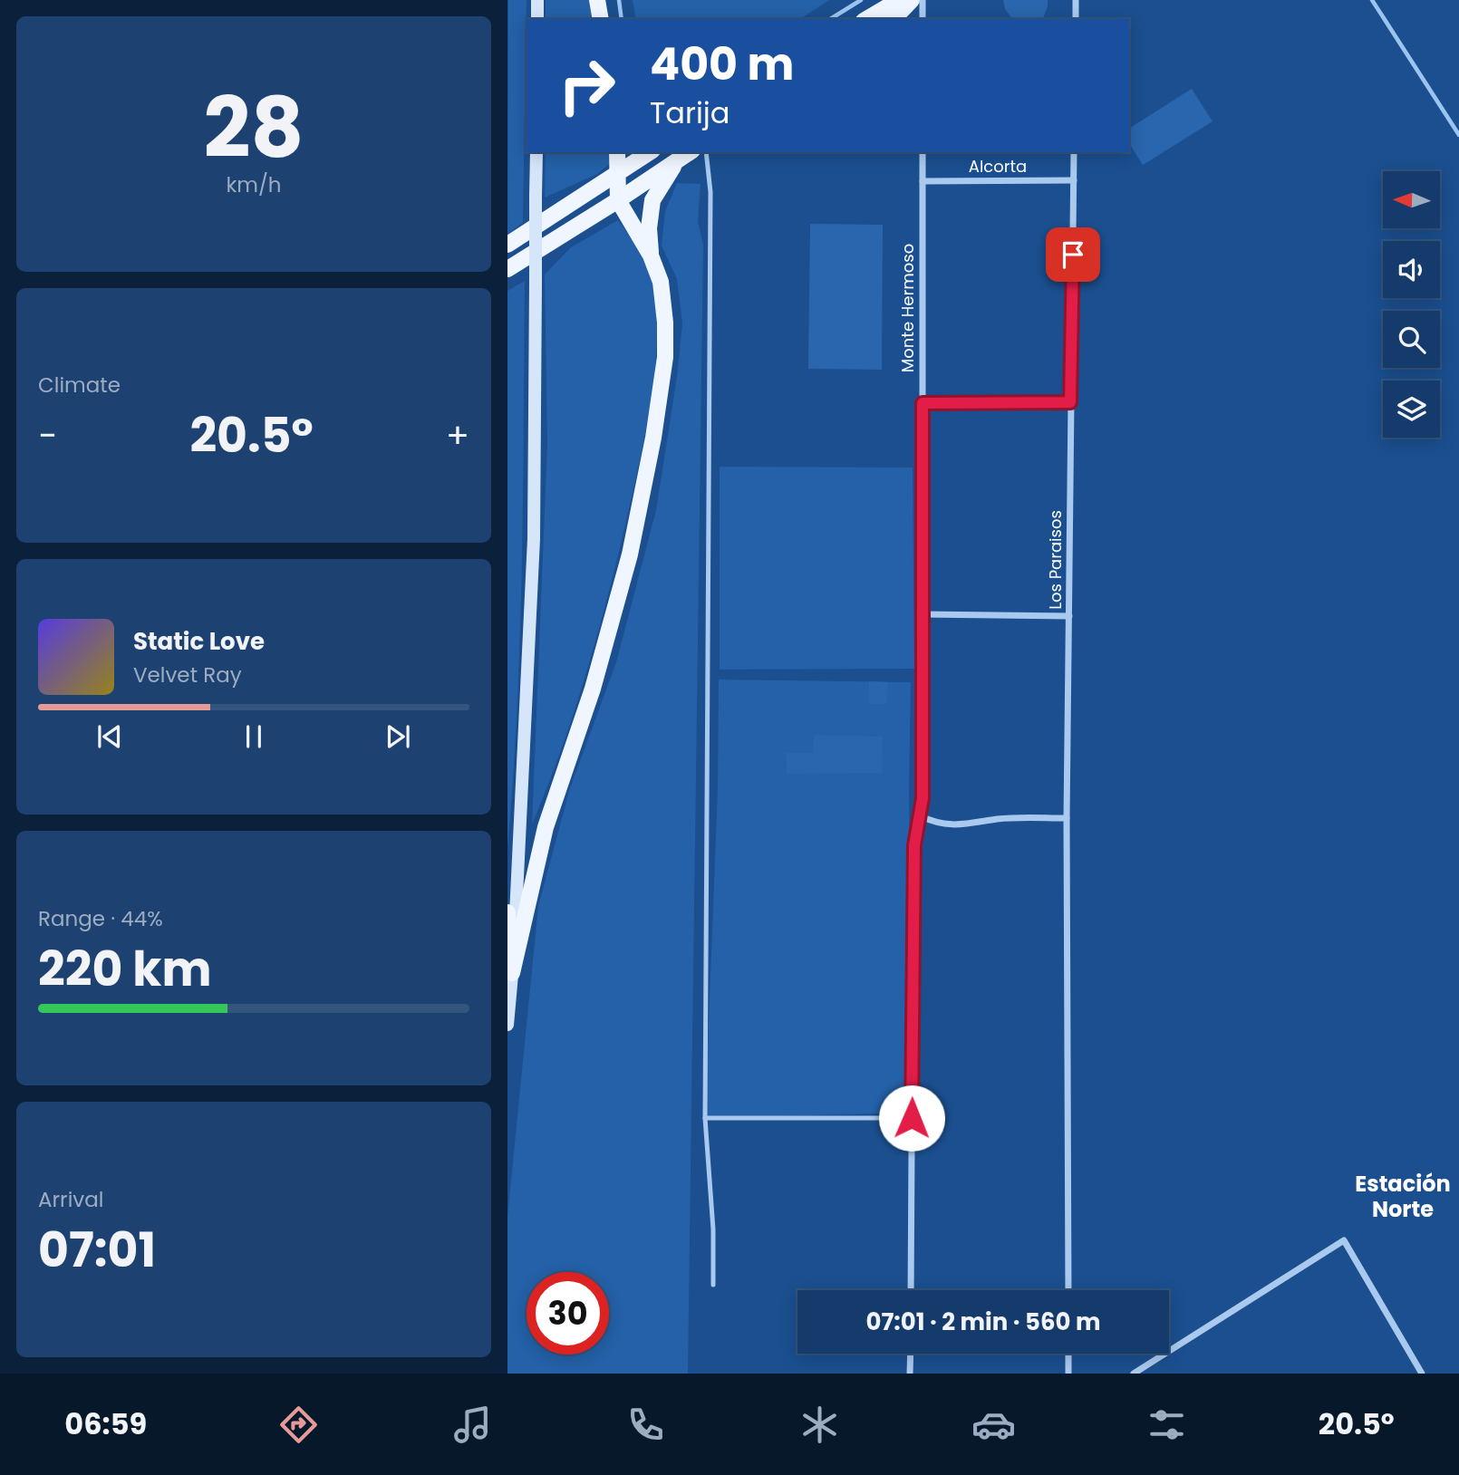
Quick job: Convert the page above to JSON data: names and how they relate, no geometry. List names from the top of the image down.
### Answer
{
  "streets": {
    "street": ["Alcorta", "Monte Hermoso", "Los Paraisos"]
  },
  "crossings": [
    ["Alcorta", "Monte Hermoso"],
    ["Alcorta", "Los Paraisos"]
  ],
  "districts": ["Estación Norte"],
  "north": "left",
  "page": {
    "tile": [
      ["28", "km/h"],
      "Climate",
      ["Range · 44%", "220 km"],
      ["Arrival", "07:01"]
    ],
    "turn": ["400 m", "Tarija"],
    "heat": ["−", "20.5°", "+"],
    "song": ["Static Love", "Velvet Ray"],
    "limit": "30",
    "trip": "07:01 · 2 min · 560 m",
    "tabs": ["06:59", "20.5°"]
  }
}
